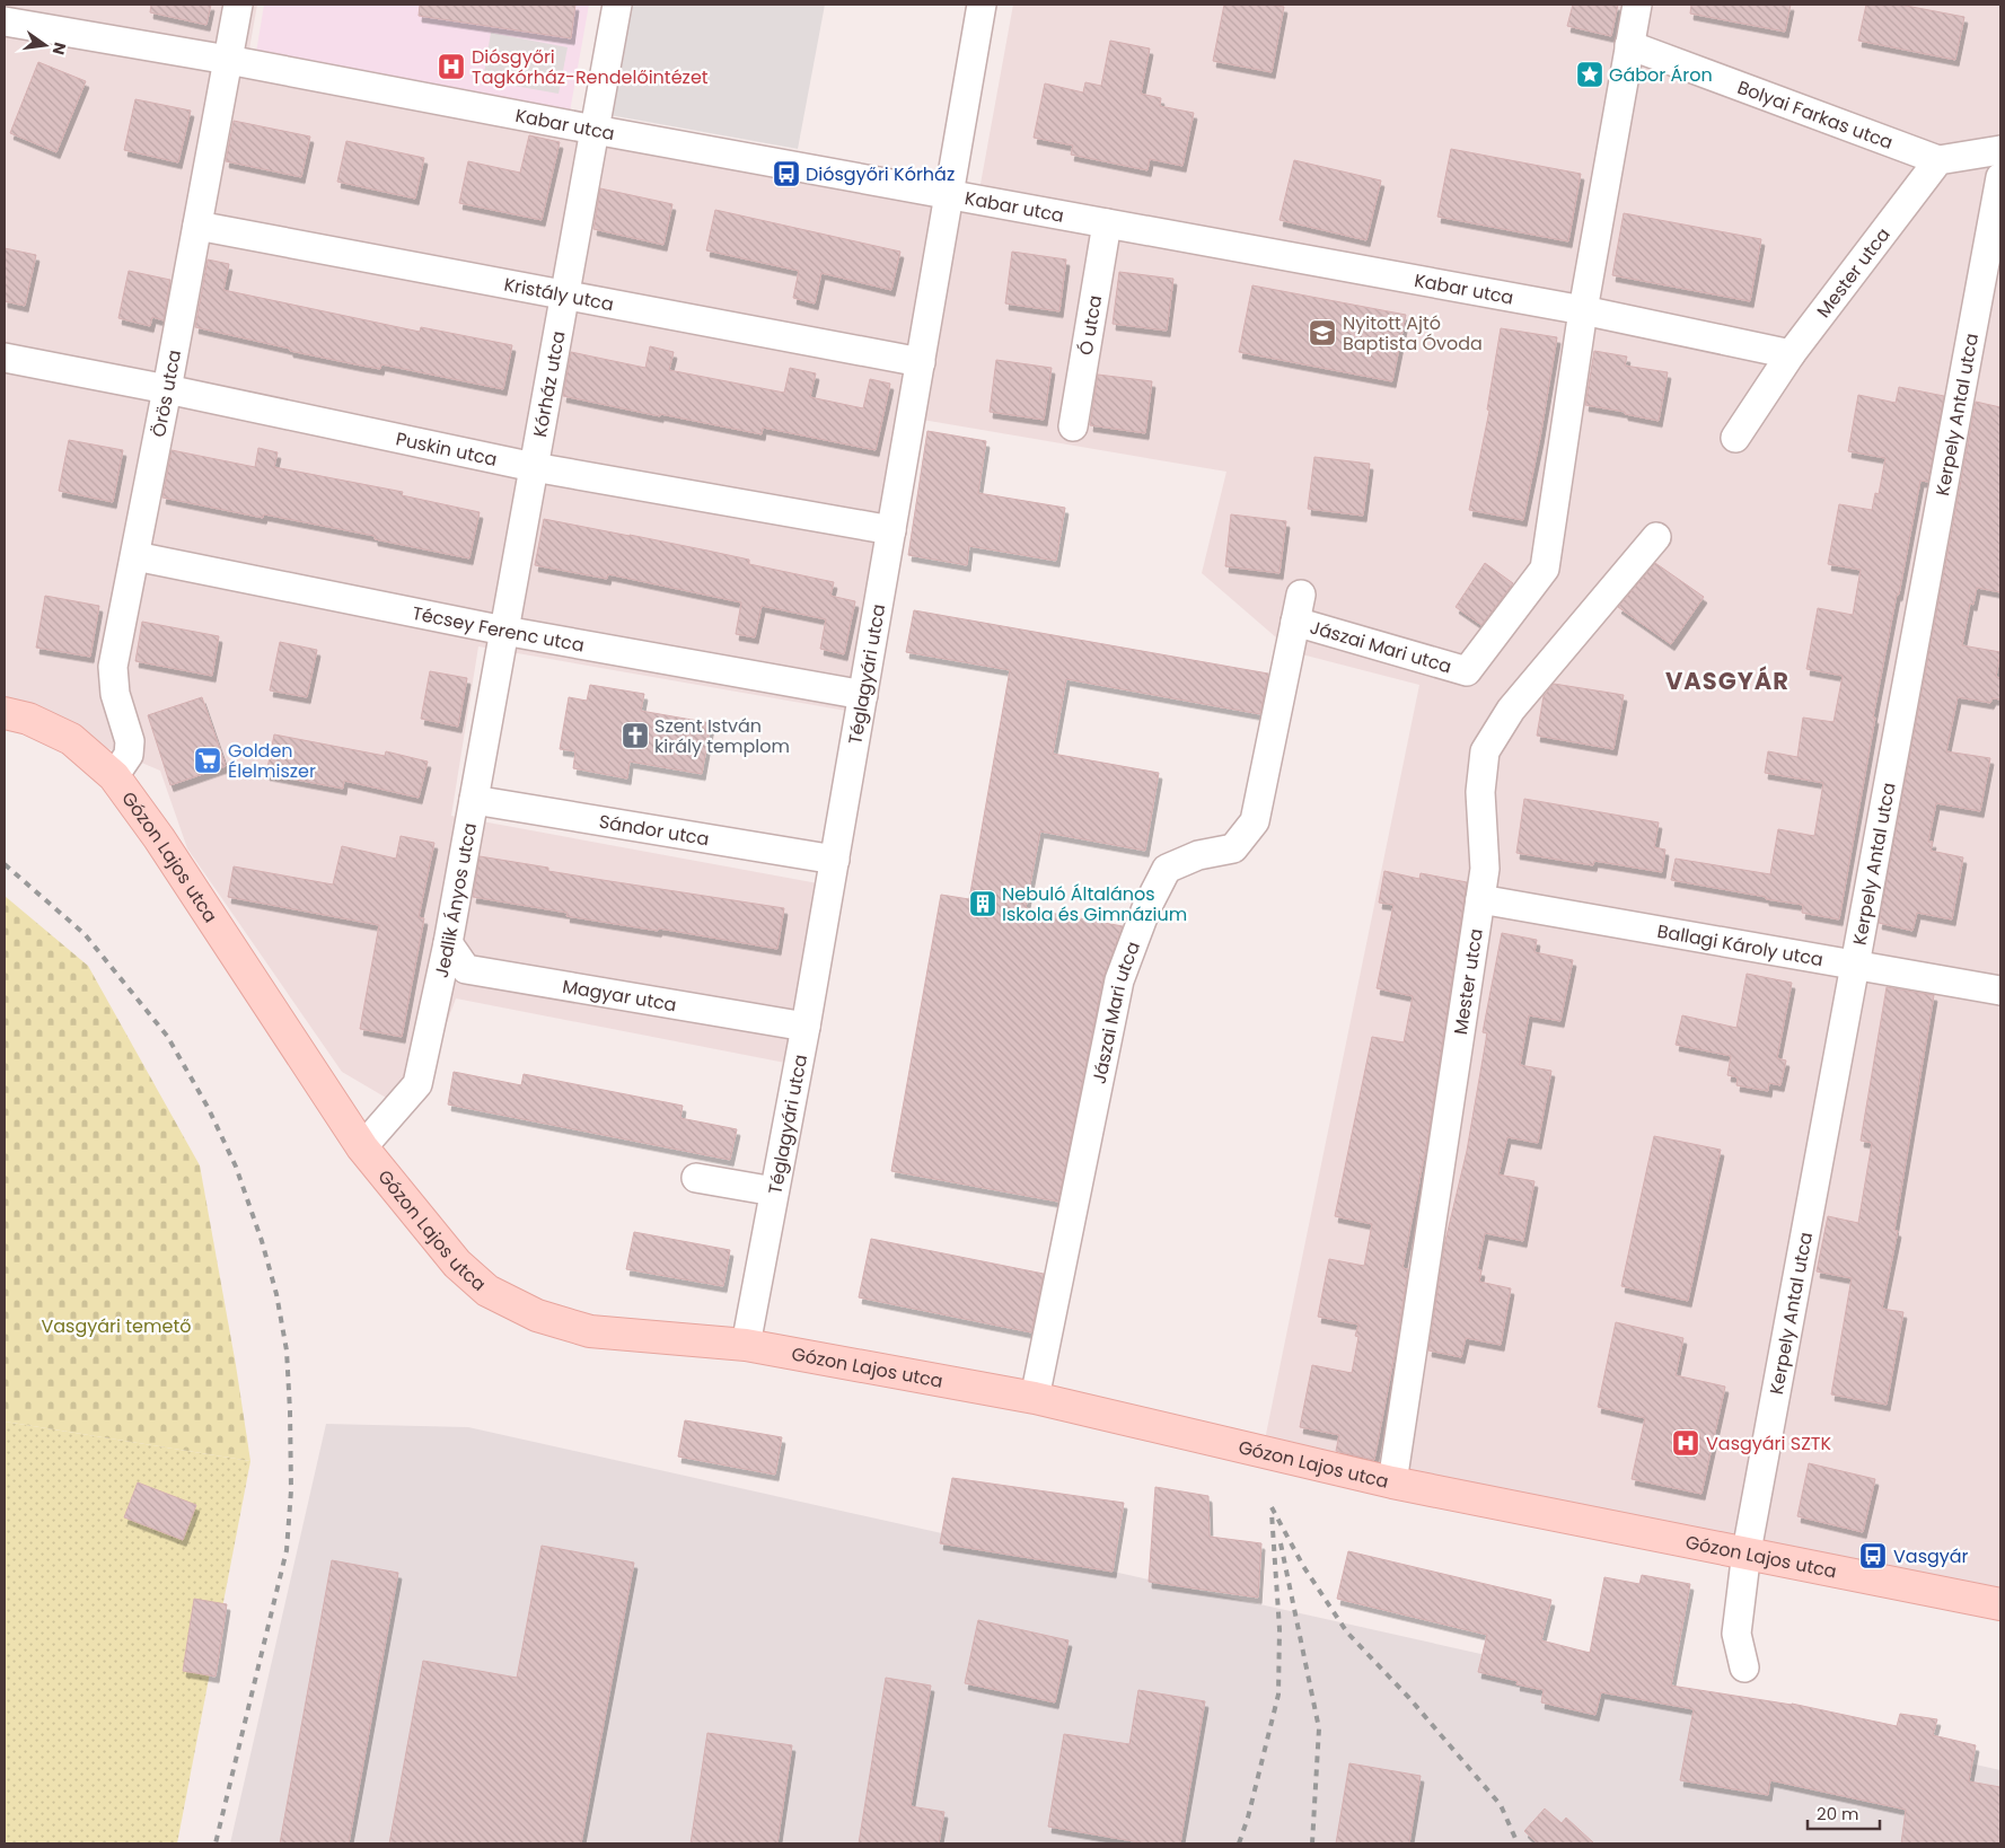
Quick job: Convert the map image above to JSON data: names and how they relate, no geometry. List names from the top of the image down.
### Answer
{
  "streets": {
    "street": [
      "Bolyai Farkas utca",
      "Kabar utca",
      "Mester utca",
      "Kristály utca",
      "Ó utca",
      "Kórház utca",
      "Örös utca",
      "Kerpely Antal utca",
      "Puskin utca",
      "Técsey Ferenc utca",
      "Jászai Mari utca",
      "Téglagyári utca",
      "Sándor utca",
      "Gózon Lajos utca",
      "Jedlik Ányos utca",
      "Ballagi Károly utca",
      "Magyar utca"
    ]
  },
  "crossings": [
    ["Bolyai Farkas utca", "Mester utca"],
    ["Kabar utca", "Mester utca"],
    ["Kabar utca", "Ó utca"],
    ["Kabar utca", "Kórház utca"],
    ["Kabar utca", "Örös utca"],
    ["Kabar utca", "Jászai Mari utca"],
    ["Kabar utca", "Téglagyári utca"],
    ["Mester utca", "Gózon Lajos utca"],
    ["Mester utca", "Ballagi Károly utca"],
    ["Kristály utca", "Kórház utca"],
    ["Kristály utca", "Örös utca"],
    ["Kristály utca", "Téglagyári utca"],
    ["Kórház utca", "Puskin utca"],
    ["Kórház utca", "Técsey Ferenc utca"],
    ["Kórház utca", "Jedlik Ányos utca"],
    ["Örös utca", "Puskin utca"],
    ["Örös utca", "Técsey Ferenc utca"],
    ["Örös utca", "Gózon Lajos utca"],
    ["Kerpely Antal utca", "Gózon Lajos utca"],
    ["Kerpely Antal utca", "Ballagi Károly utca"],
    ["Puskin utca", "Téglagyári utca"],
    ["Técsey Ferenc utca", "Téglagyári utca"],
    ["Técsey Ferenc utca", "Jedlik Ányos utca"],
    ["Jászai Mari utca", "Gózon Lajos utca"],
    ["Téglagyári utca", "Sándor utca"],
    ["Téglagyári utca", "Gózon Lajos utca"],
    ["Téglagyári utca", "Magyar utca"],
    ["Sándor utca", "Jedlik Ányos utca"],
    ["Gózon Lajos utca", "Jedlik Ányos utca"],
    ["Jedlik Ányos utca", "Magyar utca"]
  ],
  "districts": ["VASGYÁR"],
  "parks": ["Vasgyári temető"],
  "places": {
    "hospital": ["Diósgyőri Tagkórház-Rendelőintézet", "Vasgyári SZTK"],
    "place": ["Gábor Áron"],
    "bus stop": ["Diósgyőri Kórház", "Vasgyár"],
    "school or university": ["Nyitott Ajtó Baptista Óvoda"],
    "church": ["Szent István király templom"],
    "supermarket": ["Golden Élelmiszer"],
    "building": ["Nebuló Általános Iskola és Gimnázium"]
  },
  "scale_bar": "20 m",
  "north": "right"
}
